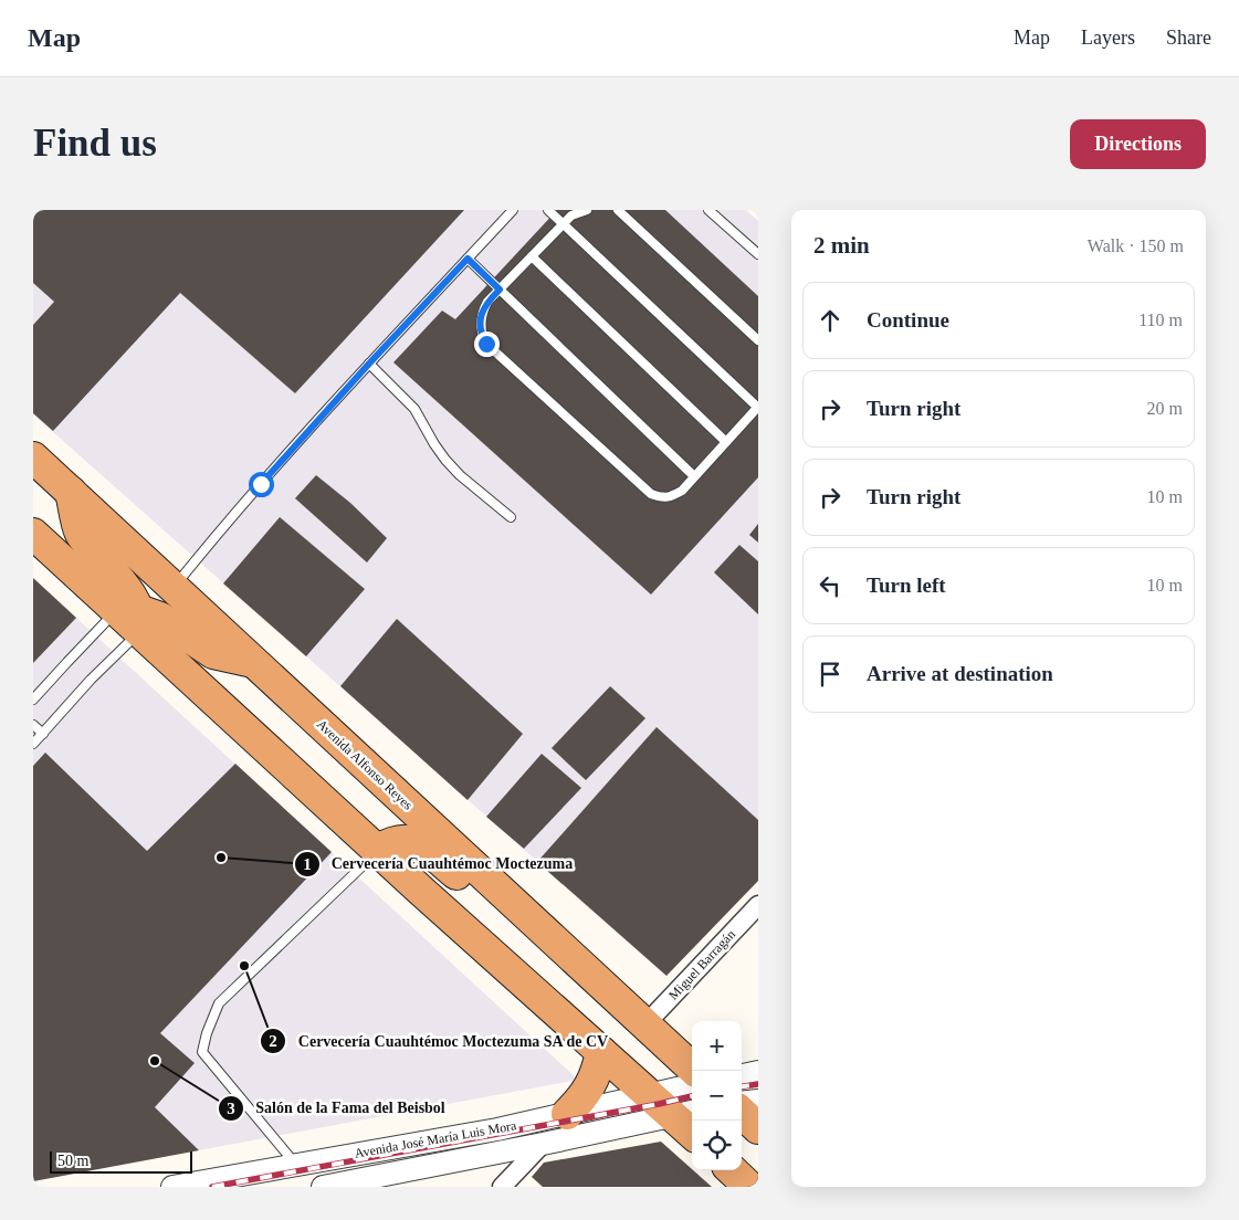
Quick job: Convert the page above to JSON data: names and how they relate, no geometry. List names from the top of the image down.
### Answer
{
  "streets": {
    "highway": ["Avenida Alfonso Reyes"],
    "street": ["Miguel Barragán", "Avenida José María Luis Mora"]
  },
  "crossings": [
    ["Avenida Alfonso Reyes", "Miguel Barragán"]
  ],
  "places": ["Cervecería Cuauhtémoc Moctezuma", "Cervecería Cuauhtémoc Moctezuma SA de CV", "Salón de la Fama del Beisbol"],
  "scale_bar": "50 m",
  "page": {
    "header": "Map",
    "nav": ["Map", "Layers", "Share"],
    "buttons": "Directions",
    "title": "Find us",
    "heading": ["2 min", "Walk · 150 m"],
    "list": [
      ["Continue", "110 m"],
      ["Turn right", "20 m"],
      ["Turn right", "10 m"],
      ["Turn left", "10 m"],
      "Arrive at destination"
    ],
    "map_buttons": ["+", "−"],
    "scale": "50 m"
  }
}
